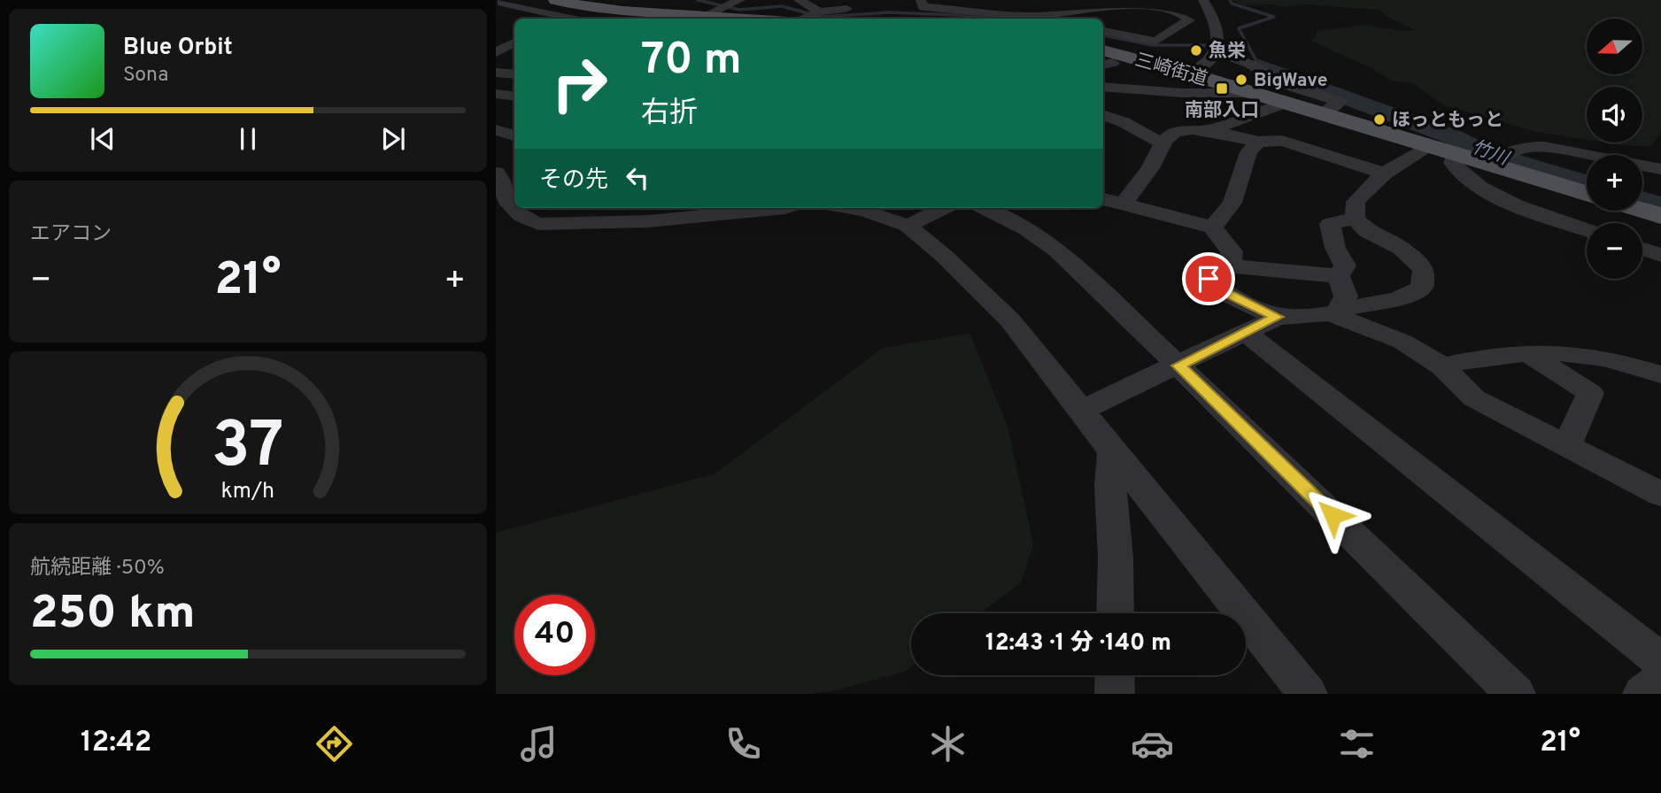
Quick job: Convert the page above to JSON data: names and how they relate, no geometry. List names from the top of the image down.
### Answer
{
  "streets": {
    "main road": ["三崎街道"]
  },
  "water": ["竹川"],
  "places": {
    "other": ["魚栄", "BigWave", "ほっともっと"],
    "transit": ["南部入口"]
  },
  "north": "left",
  "page": {
    "map_buttons": ["+", "−"],
    "turn": ["70 m", "右折"],
    "song": ["Blue Orbit", "Sona"],
    "then": "その先",
    "tile": [
      "エアコン",
      ["航続距離 · 50%", "250 km"]
    ],
    "heat": ["−", "21°", "+"],
    "limit": "40",
    "trip": "12:43 · 1 分 · 140 m",
    "tabs": ["12:42", "21°"],
    "gauge": ["37", "km/h"]
  }
}
